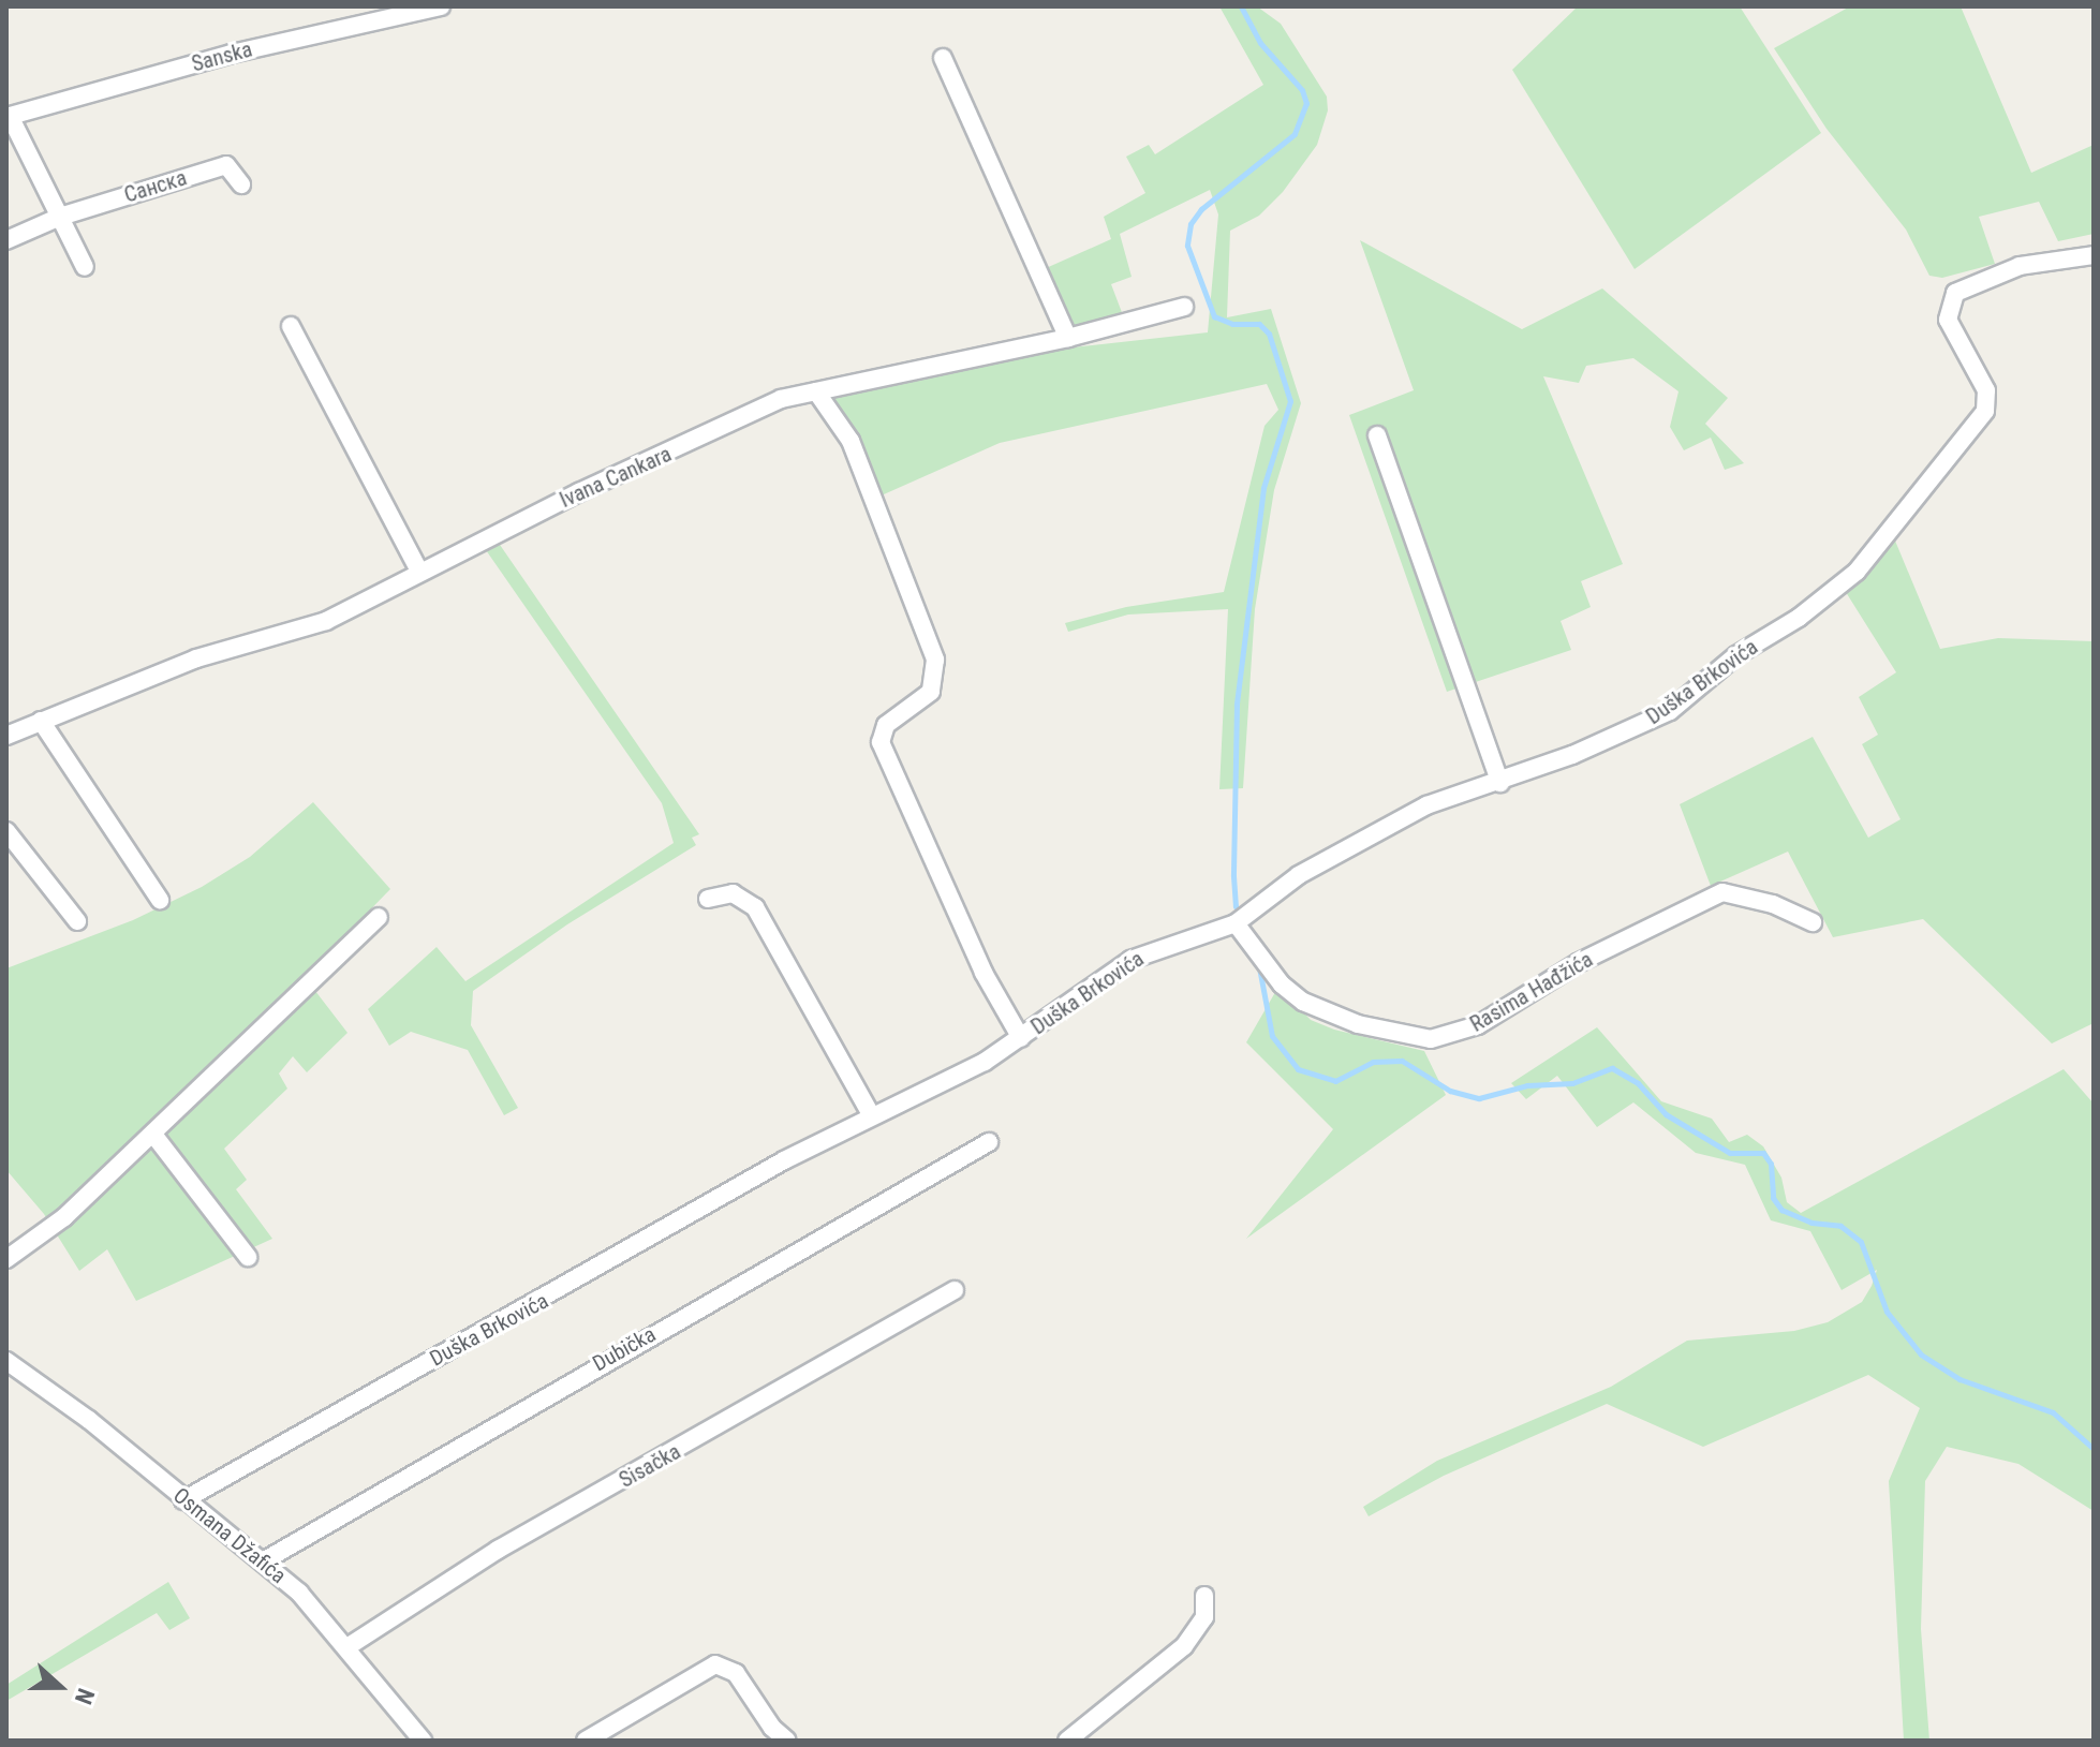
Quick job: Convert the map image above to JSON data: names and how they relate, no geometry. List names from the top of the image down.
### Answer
{
  "streets": {
    "street": [
      "Sanska",
      "Санска",
      "Ivana Cankara",
      "Duška Brkovića",
      "Rasima Hađžića",
      "Dubička",
      "Sisačka",
      "Osmana Džafića"
    ]
  },
  "crossings": [
    ["Ivana Cankara", "Duška Brkovića"],
    ["Duška Brkovića", "Rasima Hađžića"],
    ["Duška Brkovića", "Osmana Džafića"],
    ["Dubička", "Osmana Džafića"],
    ["Sisačka", "Osmana Džafića"]
  ],
  "north": "right"
}
